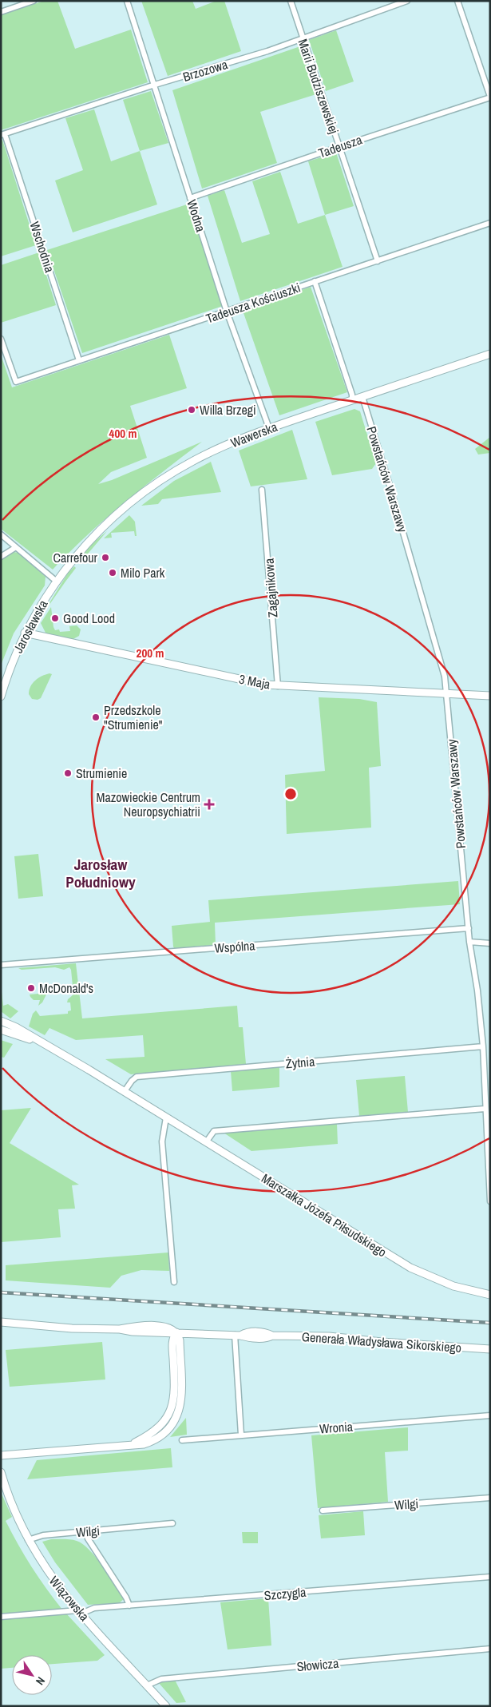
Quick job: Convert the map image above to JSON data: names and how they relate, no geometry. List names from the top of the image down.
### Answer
{
  "streets": {
    "main road": [
      "Wawerska",
      "Jarosławska",
      "3 Maja",
      "Marszałka Józefa Piłsudskiego",
      "Generała Władysława Sikorskiego",
      "Wiązowska"
    ],
    "street": [
      "Brzozowa",
      "Marii Budziszewskiej",
      "Tadeusza",
      "Wodna",
      "Wschodnia",
      "Tadeusza Kościuszki",
      "Powstańców Warszawy",
      "Zagajnikowa",
      "Wspólna",
      "Żytnia",
      "Wronia",
      "Wilgi",
      "Szczygla",
      "Słowicza"
    ]
  },
  "crossings": [
    ["Brzozowa", "Marii Budziszewskiej"],
    ["Brzozowa", "Wodna"],
    ["Brzozowa", "Wschodnia"],
    ["Marii Budziszewskiej", "Tadeusza"],
    ["Marii Budziszewskiej", "Tadeusza Kościuszki"],
    ["Tadeusza", "Wodna"],
    ["Wodna", "Tadeusza Kościuszki"],
    ["Wodna", "Wawerska"],
    ["Wschodnia", "Tadeusza Kościuszki"],
    ["Wawerska", "Powstańców Warszawy"],
    ["Wawerska", "Jarosławska"],
    ["Powstańców Warszawy", "3 Maja"],
    ["Powstańców Warszawy", "Wspólna"],
    ["Powstańców Warszawy", "Żytnia"],
    ["Zagajnikowa", "3 Maja"],
    ["Jarosławska", "3 Maja"],
    ["Żytnia", "Marszałka Józefa Piłsudskiego"],
    ["Wilgi", "Wiązowska"],
    ["Szczygla", "Wiązowska"],
    ["Wiązowska", "Słowicza"]
  ],
  "districts": ["Jarosław Południowy"],
  "places": {
    "other": [
      "Willa Brzegi",
      "Carrefour",
      "Milo Park",
      "Good Lood",
      "Przedszkole \"Strumienie\"",
      "Strumienie",
      "McDonald's"
    ],
    "health": ["Mazowieckie Centrum Neuropsychiatrii"]
  },
  "north": "bottom right",
  "rings": ["400 m", "200 m"]
}
